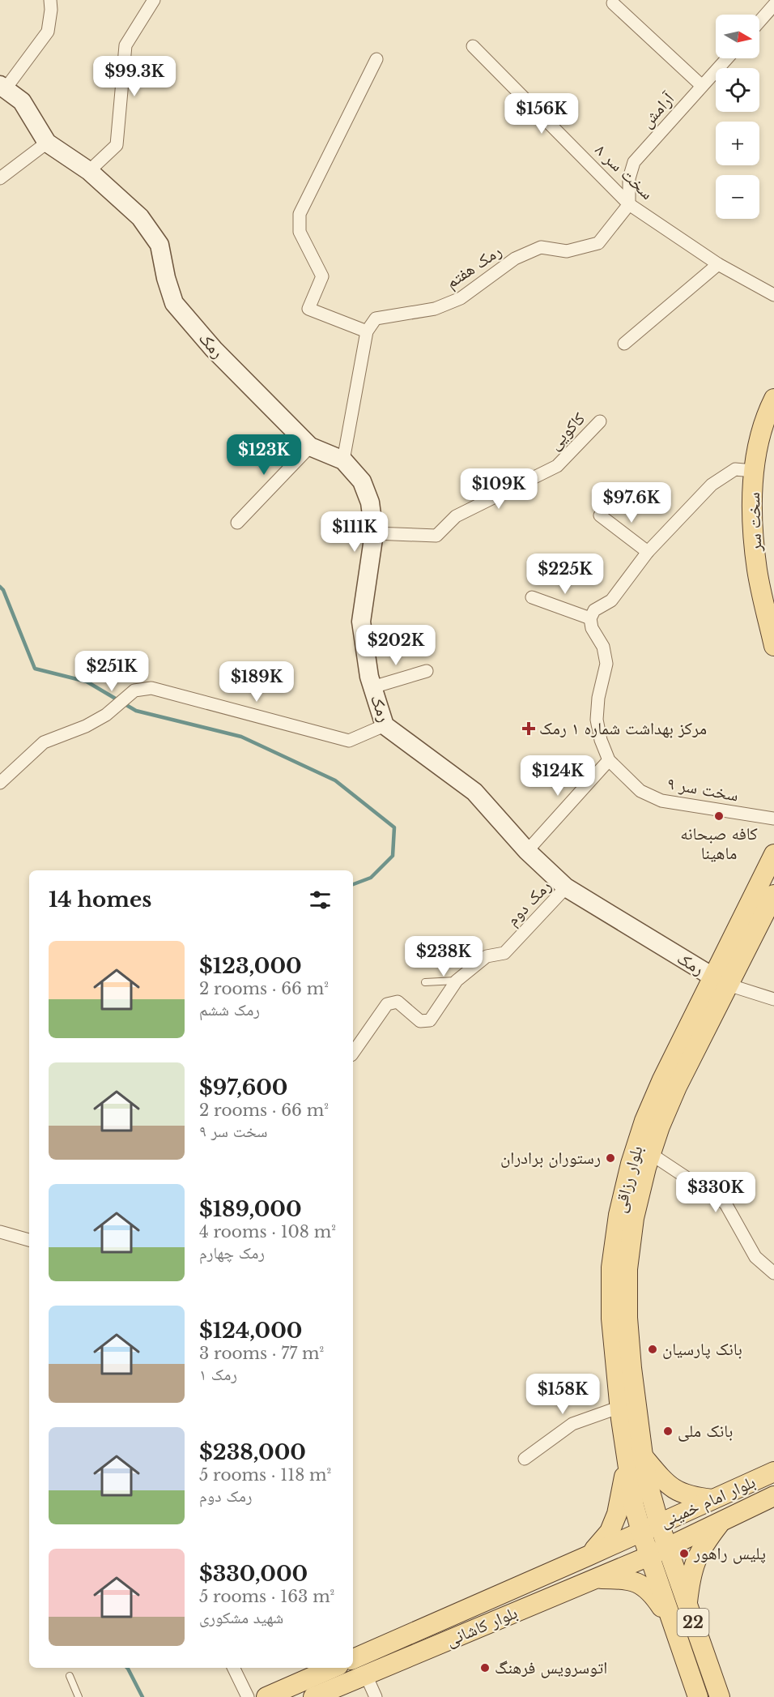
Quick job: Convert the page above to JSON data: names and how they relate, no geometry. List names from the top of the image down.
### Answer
{
  "streets": {
    "main road": [
      "سخت سر",
      "بلوار رزاقی",
      "بلوار امام خمینی",
      "22",
      "بلوار کاشانی"
    ],
    "street": [
      "آرامش",
      "سخت سر ۸",
      "رمک هفتم",
      "رمک",
      "کاکویی",
      "سخت سر ۹",
      "رمک دوم"
    ]
  },
  "crossings": [
    ["آرامش", "سخت سر ۸"],
    ["آرامش", "رمک هفتم"],
    ["سخت سر ۸", "رمک هفتم"],
    ["رمک", "کاکویی"],
    ["رمک", "رمک دوم"],
    ["رمک", "بلوار رزاقی"],
    ["بلوار رزاقی", "بلوار امام خمینی"],
    ["بلوار رزاقی", "22"],
    ["بلوار رزاقی", "بلوار کاشانی"],
    ["بلوار امام خمینی", "22"],
    ["بلوار امام خمینی", "بلوار کاشانی"],
    ["22", "بلوار کاشانی"]
  ],
  "places": {
    "health": ["مرکز بهداشت شماره ۱ رمک"],
    "other": [
      "کافه صبحانه ماهینا",
      "رستوران برادران",
      "بانک پارسیان",
      "بانک ملی",
      "پلیس راهور",
      "اتوسرویس فرهنگ"
    ]
  },
  "north": "right",
  "page": {
    "map_buttons": ["+", "−"],
    "price": [
      "$99.3K",
      "$156K",
      "$123K",
      "$109K",
      "$97.6K",
      "$111K",
      "$225K",
      "$202K",
      "$251K",
      "$189K",
      "$124K",
      "$238K",
      "$330K",
      "$158K"
    ],
    "heading": "14 homes",
    "list": [
      {
        "name": "$123,000",
        "note": "2 rooms · 66 m² · رمک ششم"
      },
      {
        "name": "$97,600",
        "note": "2 rooms · 66 m² · سخت سر ۹"
      },
      {
        "name": "$189,000",
        "note": "4 rooms · 108 m² · رمک چهارم"
      },
      {
        "name": "$124,000",
        "note": "3 rooms · 77 m² · رمک ۱"
      },
      {
        "name": "$238,000",
        "note": "5 rooms · 118 m² · رمک دوم"
      },
      {
        "name": "$330,000",
        "note": "5 rooms · 163 m² · شهید مشکوری"
      }
    ]
  }
}
